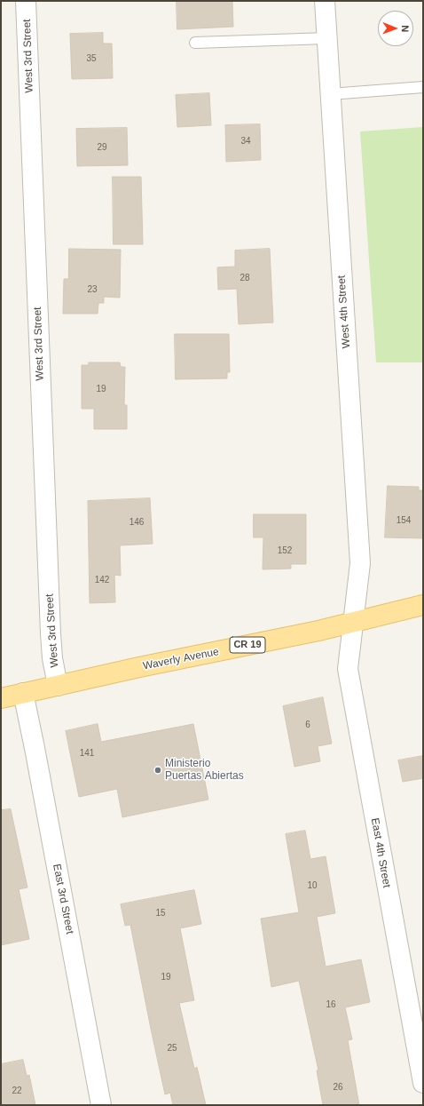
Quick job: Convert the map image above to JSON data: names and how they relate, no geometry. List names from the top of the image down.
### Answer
{
  "streets": {
    "main road": ["CR 19", "Waverly Avenue"],
    "street": [
      "West 3rd Street",
      "West 4th Street",
      "East 4th Street",
      "East 3rd Street"
    ]
  },
  "crossings": [
    ["West 3rd Street", "Waverly Avenue"],
    ["West 4th Street", "Waverly Avenue"],
    ["West 4th Street", "East 4th Street"],
    ["Waverly Avenue", "East 4th Street"],
    ["Waverly Avenue", "East 3rd Street"]
  ],
  "places": ["Ministerio Puertas Abiertas"],
  "house_numbers": [
    "35",
    "34",
    "29",
    "28",
    "23",
    "19",
    "154",
    "146",
    "152",
    "142",
    "6",
    "141",
    "10",
    "15",
    "19",
    "16",
    "25",
    "26",
    "22"
  ],
  "north": "right"
}
